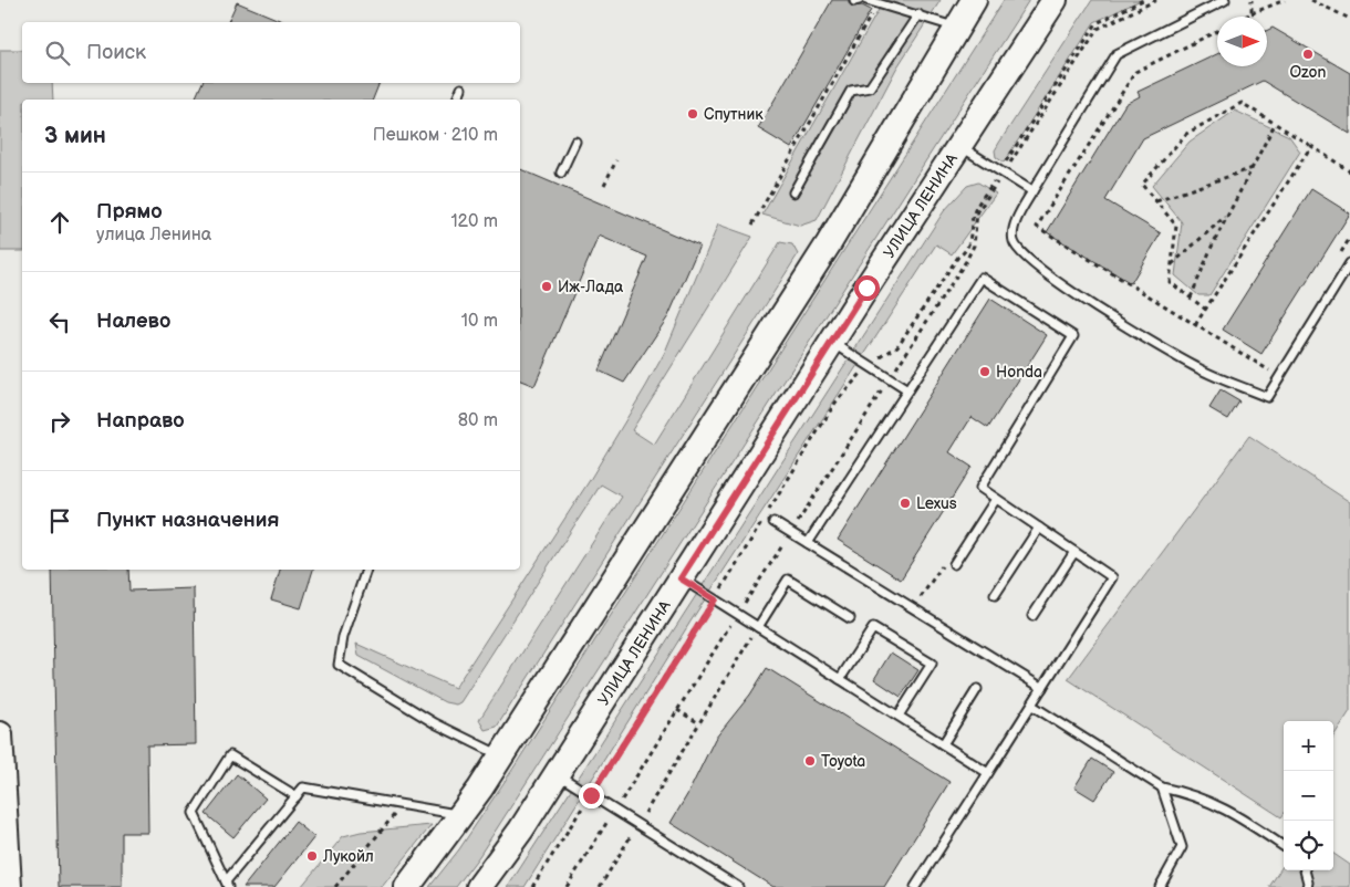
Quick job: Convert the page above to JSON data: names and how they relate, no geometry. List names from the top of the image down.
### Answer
{
  "streets": {
    "main road": ["УЛИЦА ЛЕНИНА"]
  },
  "places": [
    "Ozon",
    "Спутник",
    "Иж-Лада",
    "Honda",
    "Lexus",
    "Toyota",
    "Лукойл"
  ],
  "north": "right",
  "page": {
    "search": "Поиск",
    "heading": ["3 мин", "Пешком · 210 m"],
    "list": [
      ["Прямо", "улица Ленина", "120 m"],
      ["Налево", "10 m"],
      ["Направо", "80 m"],
      "Пункт назначения"
    ],
    "map_buttons": ["+", "−"]
  }
}
